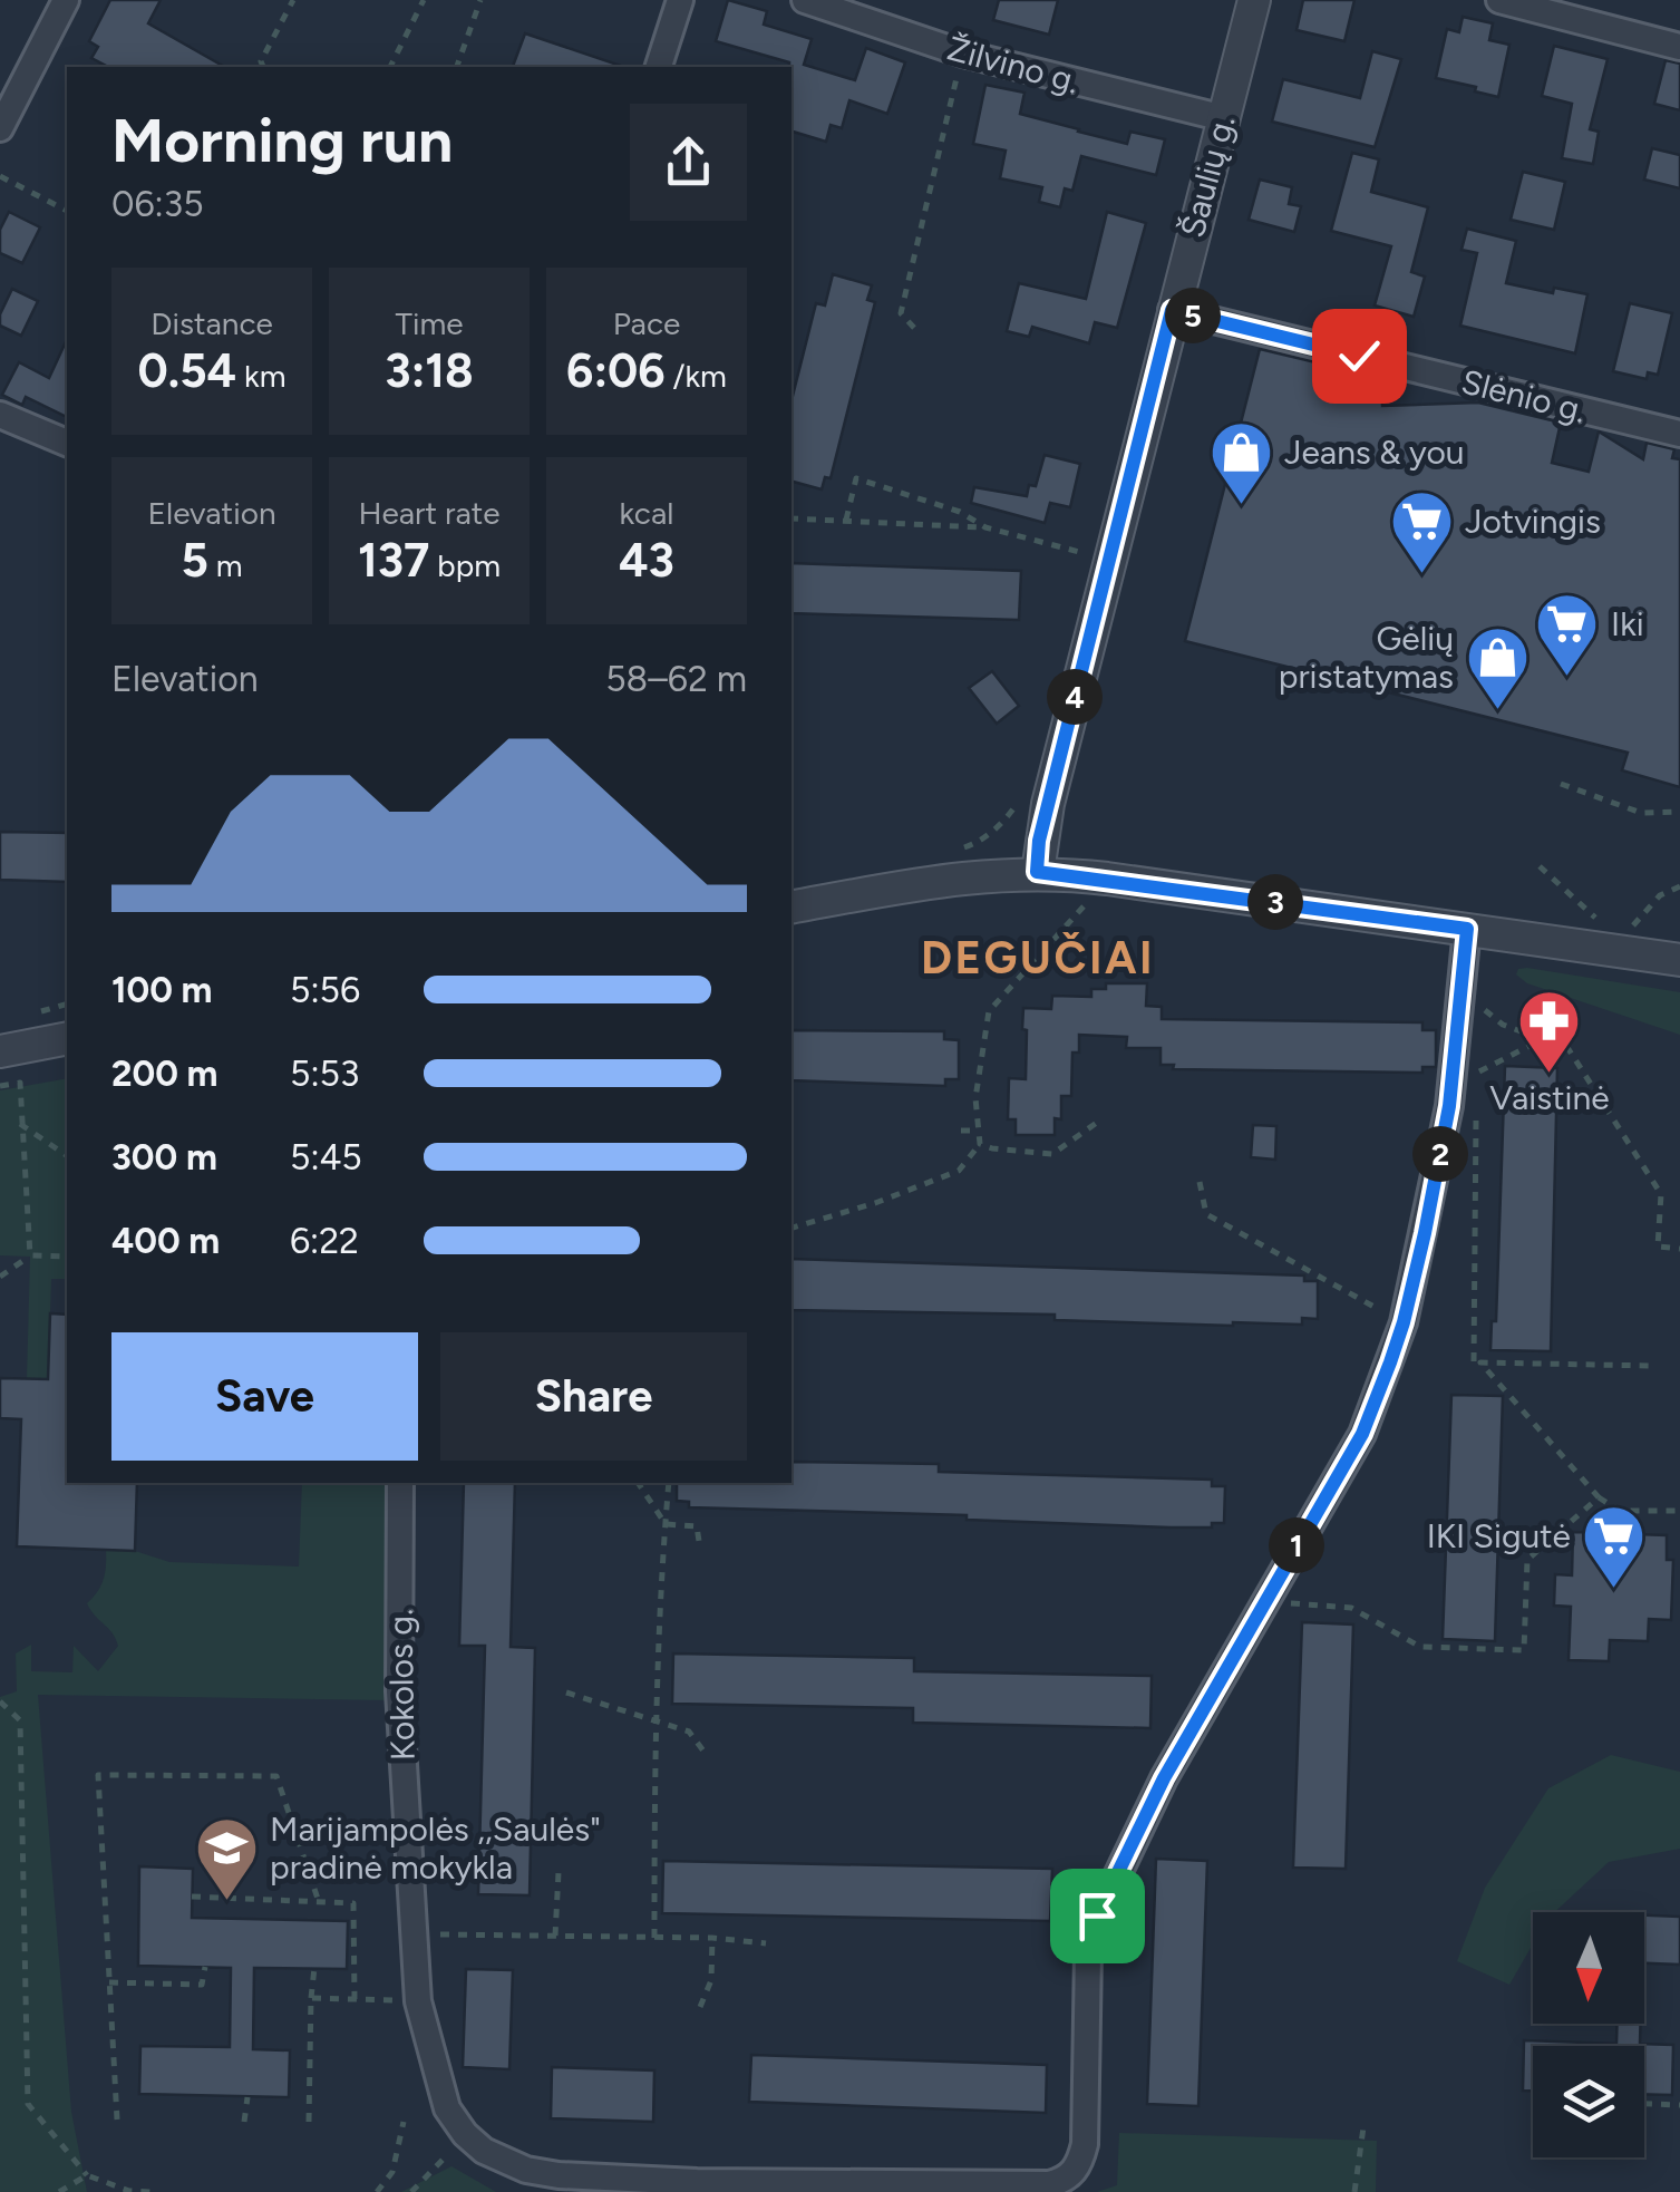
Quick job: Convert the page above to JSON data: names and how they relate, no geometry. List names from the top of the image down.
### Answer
{
  "streets": {
    "street": [
      "Žilvino g.",
      "Šaulių g.",
      "Slėnio g.",
      "Kokolos g."
    ]
  },
  "crossings": [
    ["Žilvino g.", "Šaulių g."],
    ["Šaulių g.", "Slėnio g."]
  ],
  "districts": ["DEGUČIAI"],
  "places": {
    "shop": ["Jeans & you", "Gėlių pristatymas"],
    "supermarket": ["Jotvingis", "Iki", "IKI Sigutė"],
    "pharmacy": ["Vaistinė"],
    "school or university": ["Marijampolės ,,Saulės\" pradinė mokykla"]
  },
  "north": "bottom",
  "page": {
    "heading": ["Morning run", "06:35"],
    "stats": [
      ["Distance", "0.54 km"],
      ["Time", "3:18"],
      ["Pace", "6:06 /km"],
      ["Elevation", "5 m"],
      ["Heart rate", "137 bpm"],
      ["kcal", "43"]
    ],
    "pins": [
      "5",
      "4",
      "3",
      "2",
      "1"
    ],
    "chart": ["Elevation", "58–62 m"],
    "list": [
      {
        "name": "100 m",
        "note": "5:56"
      },
      {
        "name": "200 m",
        "note": "5:53"
      },
      {
        "name": "300 m",
        "note": "5:45"
      },
      {
        "name": "400 m",
        "note": "6:22"
      }
    ],
    "buttons": ["Save", "Share"]
  }
}
